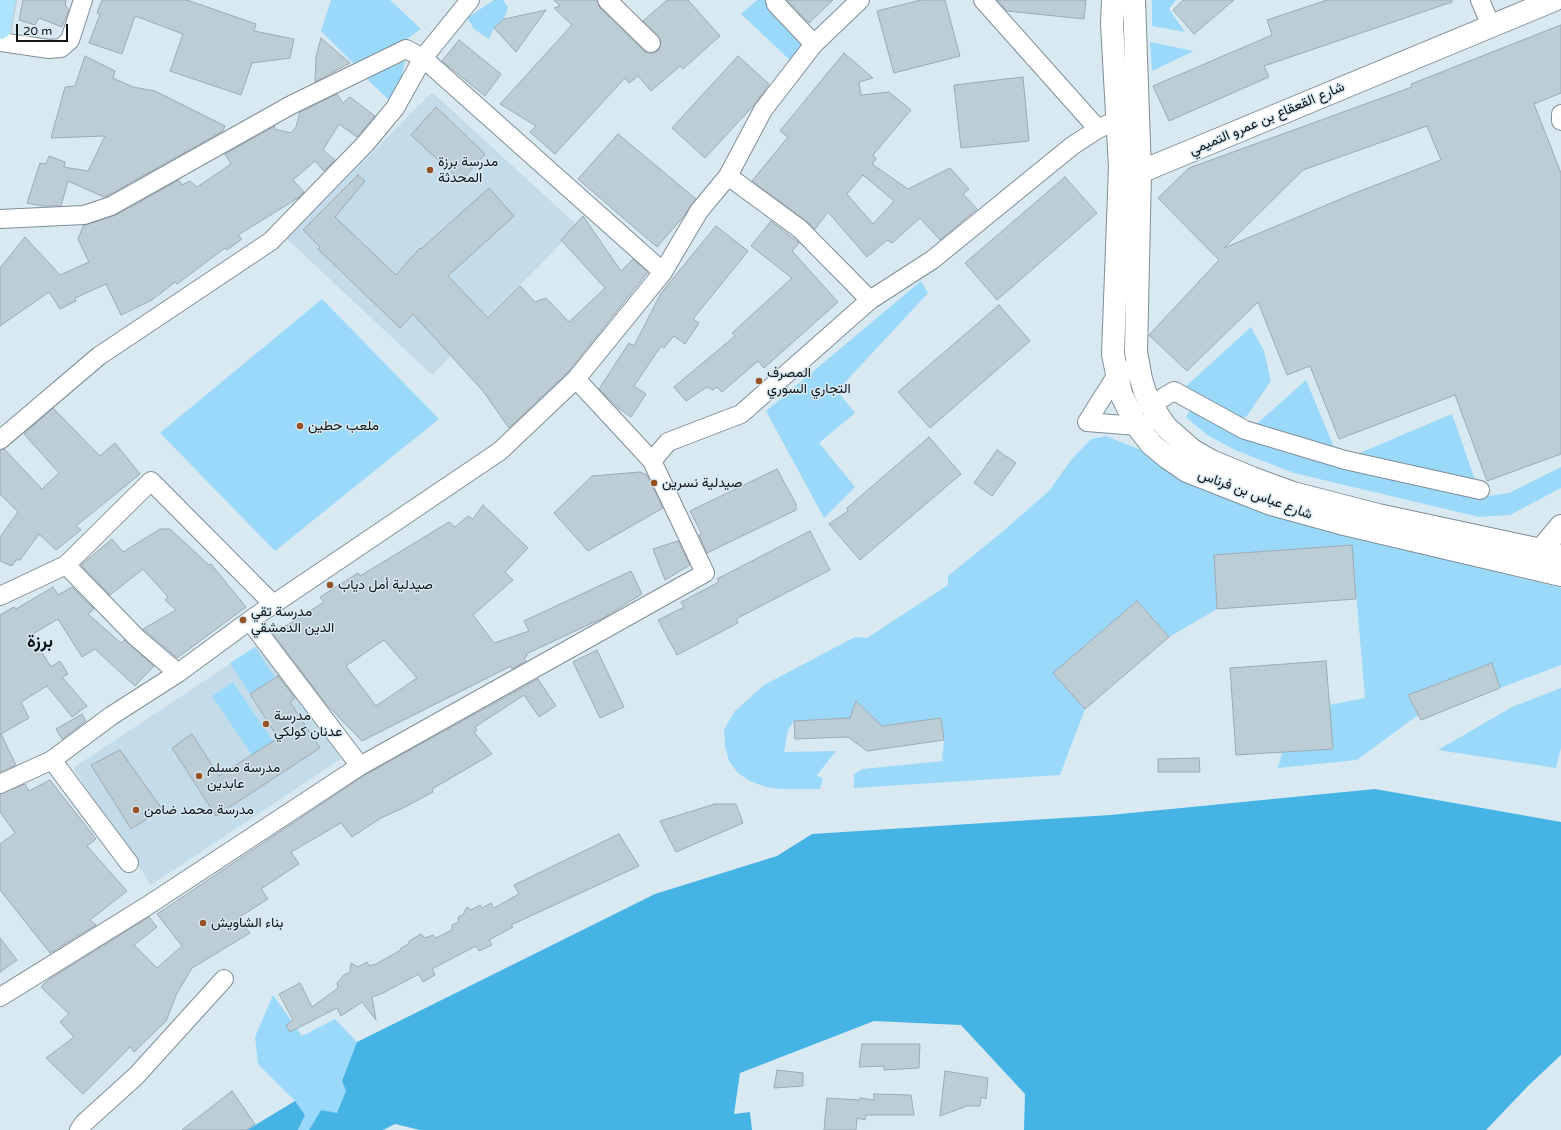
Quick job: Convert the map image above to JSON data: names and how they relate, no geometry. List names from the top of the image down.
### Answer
{
  "streets": {
    "main road": ["شارع القعقاع بن عمرو التميمي", "شارع عباس بن فرناس"]
  },
  "crossings": [
    ["شارع القعقاع بن عمرو التميمي", "شارع عباس بن فرناس"]
  ],
  "districts": ["برزة"],
  "places": [
    "مدرسة برزة المحدثة",
    "المصرف التجاري السوري",
    "ملعب حطين",
    "صيدلية نسرين",
    "صيدلية أمل دياب",
    "مدرسة تقي الدين الدمشقي",
    "مدرسة عدنان كولكي",
    "مدرسة مسلم عابدين",
    "مدرسة محمد ضامن",
    "بناء الشاويش"
  ],
  "scale_bar": "20 m"
}
